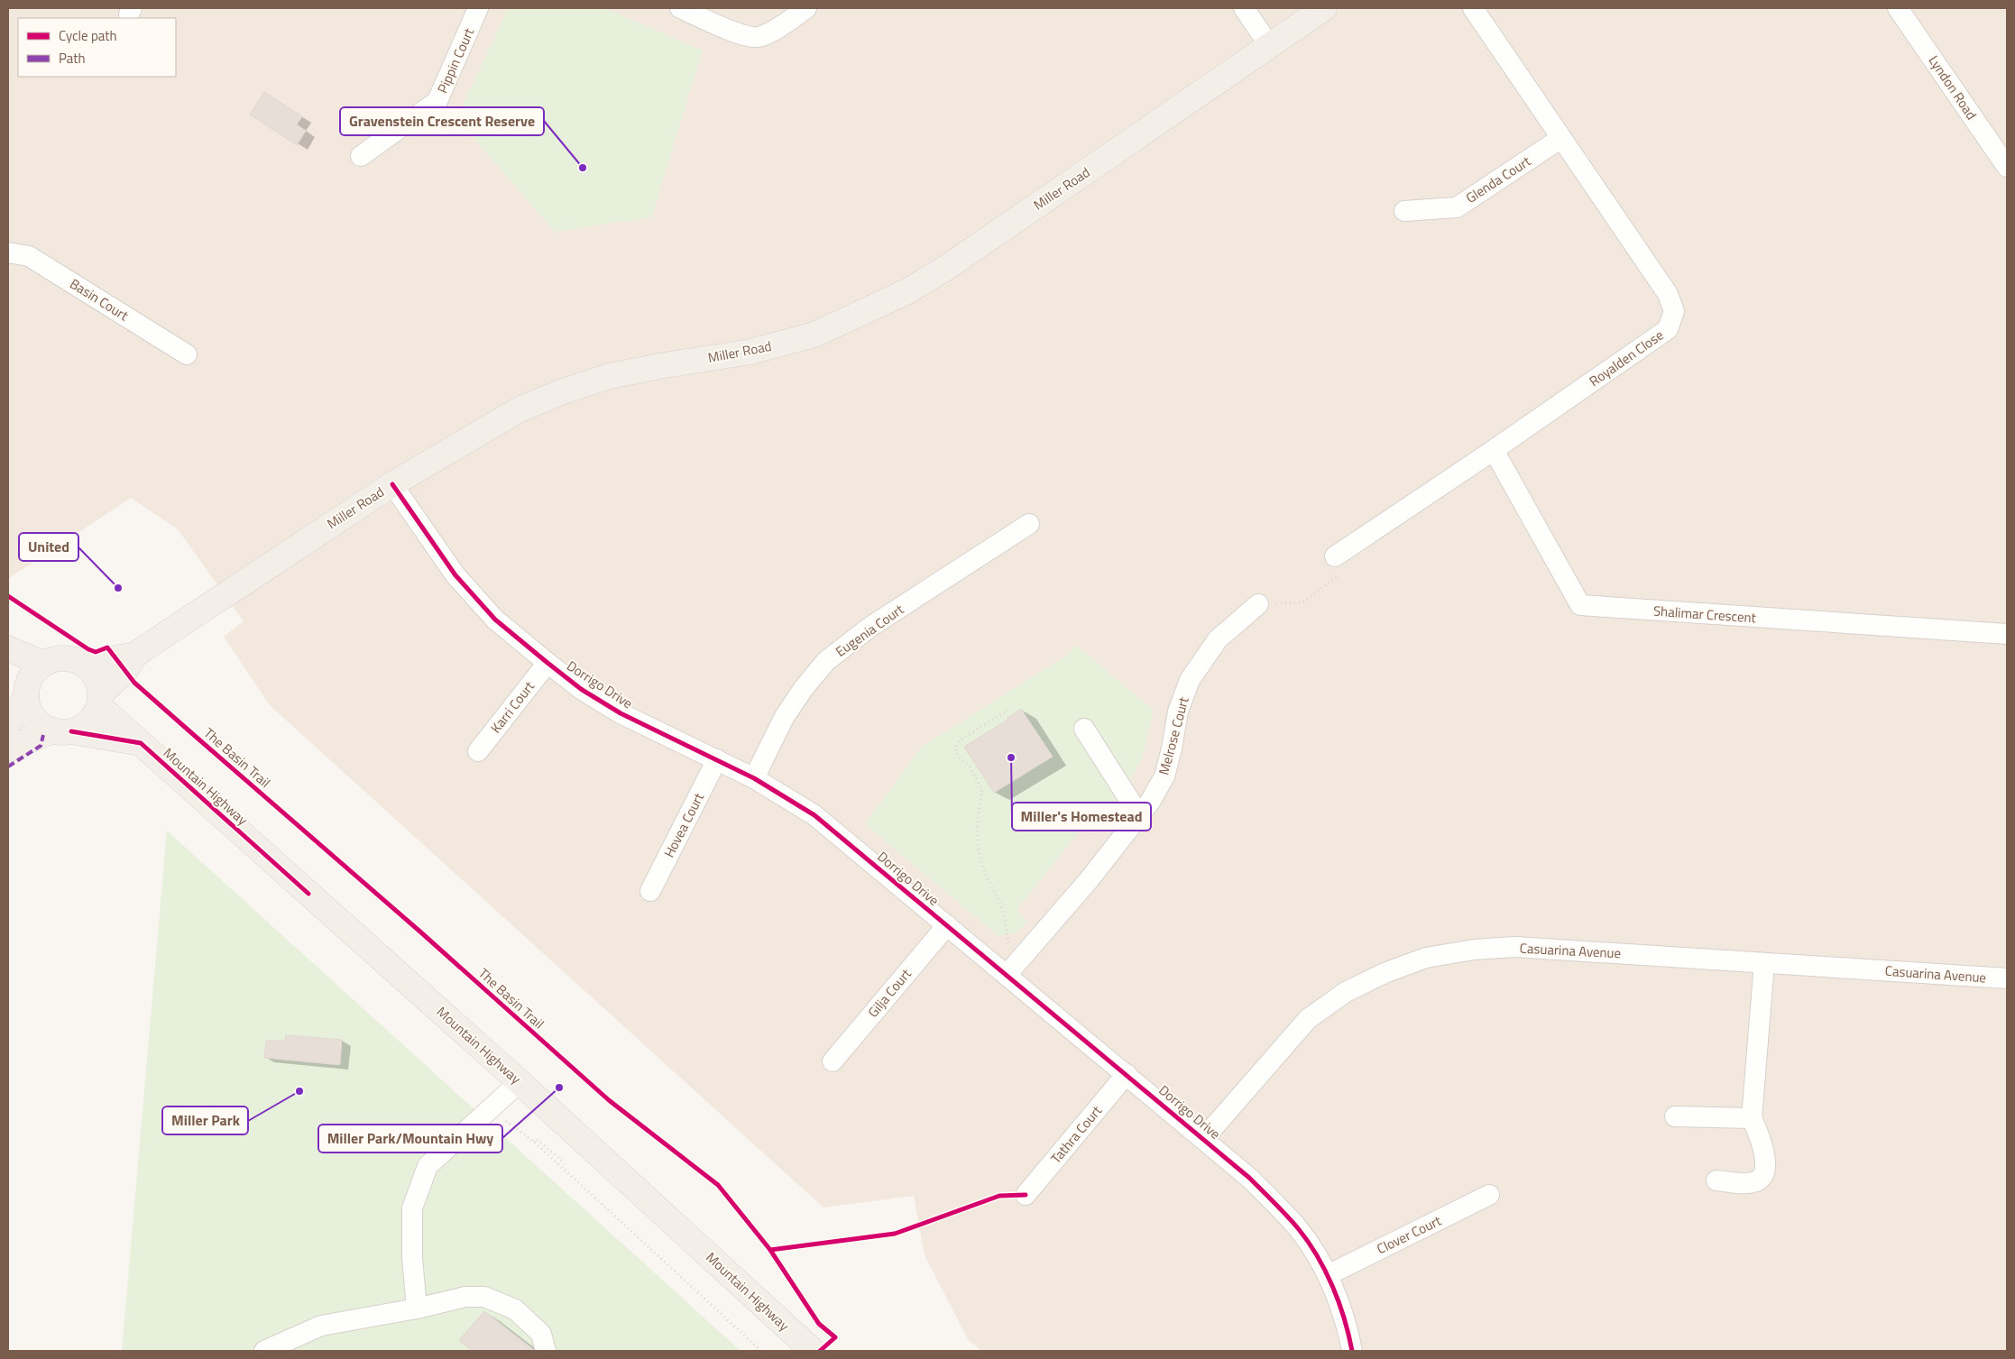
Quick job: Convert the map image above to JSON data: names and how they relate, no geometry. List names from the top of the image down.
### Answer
{
  "streets": {
    "main road": ["Miller Road", "Mountain Highway"],
    "street": [
      "Pippin Court",
      "Lyndon Road",
      "Glenda Court",
      "Basin Court",
      "Royalden Close",
      "Shalimar Crescent",
      "Eugenia Court",
      "Dorrigo Drive",
      "Karri Court",
      "Melrose Court",
      "Hovea Court",
      "Casuarina Avenue",
      "Gilja Court",
      "Tathra Court",
      "Clover Court"
    ],
    "cycle path": ["The Basin Trail"]
  },
  "crossings": [
    ["Glenda Court", "Royalden Close"],
    ["Miller Road", "Dorrigo Drive"],
    ["Miller Road", "Mountain Highway"],
    ["Royalden Close", "Shalimar Crescent"],
    ["Eugenia Court", "Dorrigo Drive"],
    ["Dorrigo Drive", "Karri Court"],
    ["Dorrigo Drive", "Melrose Court"],
    ["Dorrigo Drive", "Hovea Court"],
    ["Dorrigo Drive", "Casuarina Avenue"],
    ["Dorrigo Drive", "Gilja Court"],
    ["Dorrigo Drive", "Tathra Court"],
    ["Dorrigo Drive", "Clover Court"]
  ],
  "places": [
    "Gravenstein Crescent Reserve",
    "United",
    "Miller's Homestead",
    "Miller Park/Mountain Hwy",
    "Miller Park"
  ],
  "legend": ["Cycle path", "Path"]
}
